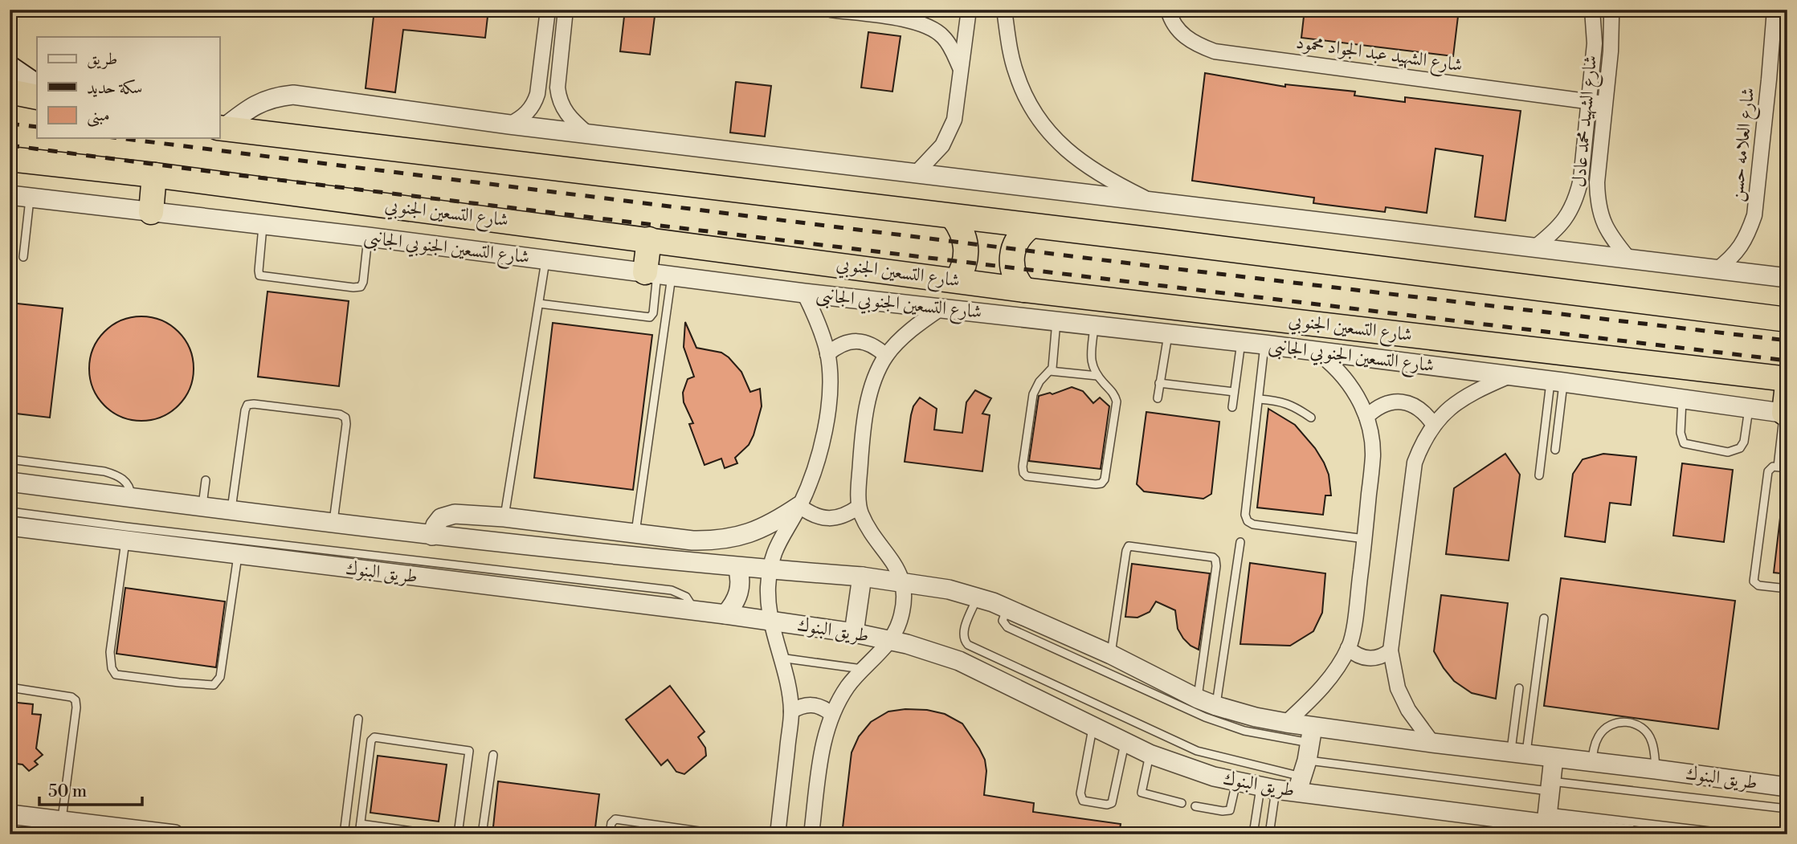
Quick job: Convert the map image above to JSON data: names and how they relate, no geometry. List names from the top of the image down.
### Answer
{
  "streets": {
    "highway": ["شارع التسعين الجنوبي"],
    "street": [
      "شارع الشهيد عبد الجواد محمود",
      "شارع الشهيد محمد عادل",
      "شارع العلامه حسن",
      "شارع التسعين الجنوبي الجانبى",
      "طريق البنوك"
    ]
  },
  "crossings": [
    ["شارع الشهيد عبد الجواد محمود", "شارع الشهيد محمد عادل"]
  ],
  "legend": ["طريق", "سكة حديد", "مبنى"],
  "scale_bar": "50 m"
}
